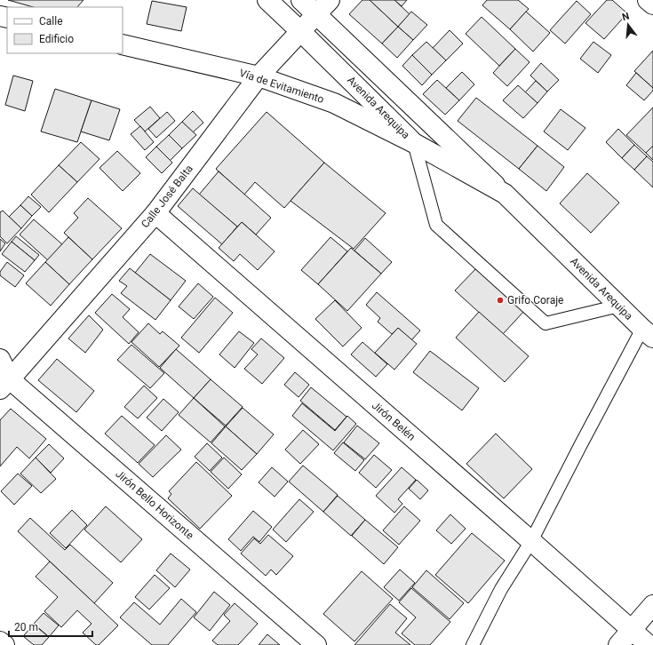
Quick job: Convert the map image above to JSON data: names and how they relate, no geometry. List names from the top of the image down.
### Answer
{
  "streets": {
    "main road": [
      "Vía de Evitamiento",
      "Avenida Arequipa",
      "Calle José Balta",
      "Jirón Belén",
      "Jirón Bello Horizonte"
    ]
  },
  "crossings": [
    ["Vía de Evitamiento", "Avenida Arequipa"],
    ["Vía de Evitamiento", "Calle José Balta"],
    ["Avenida Arequipa", "Calle José Balta"],
    ["Calle José Balta", "Jirón Belén"],
    ["Calle José Balta", "Jirón Bello Horizonte"]
  ],
  "places": ["Grifo Coraje"],
  "legend": ["Calle", "Edificio"],
  "scale_bar": "20 m",
  "north": "top"
}
